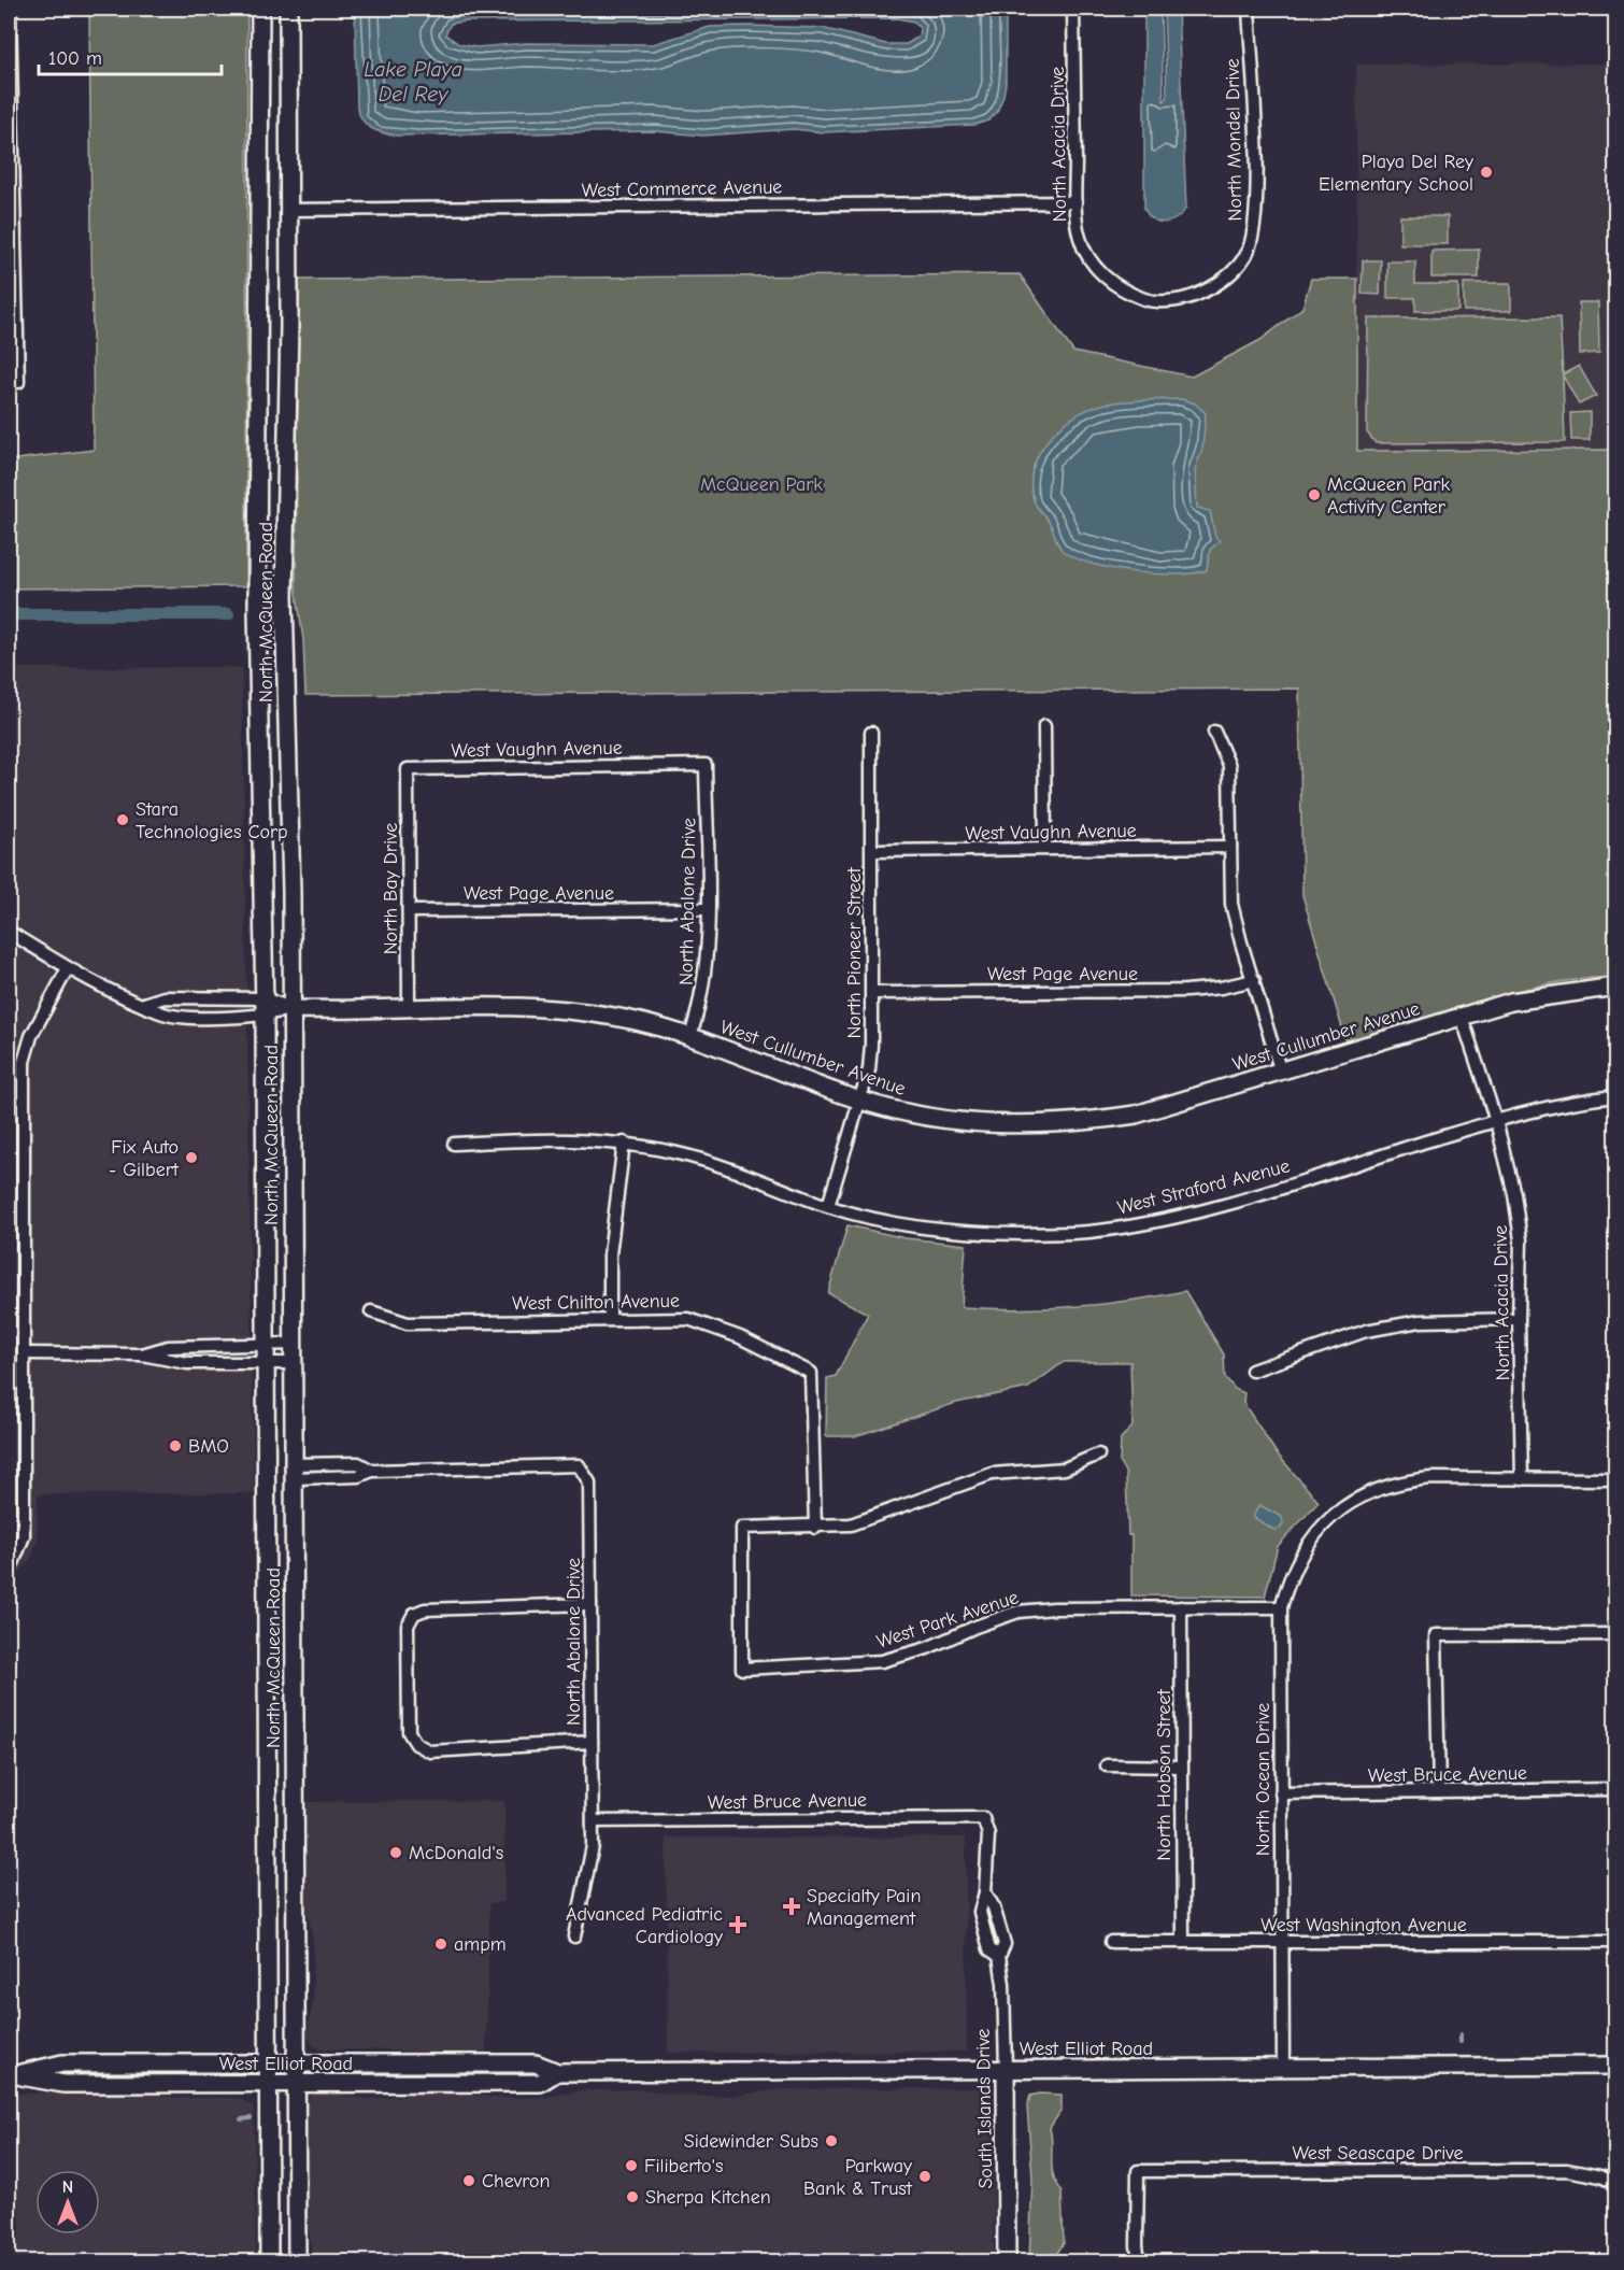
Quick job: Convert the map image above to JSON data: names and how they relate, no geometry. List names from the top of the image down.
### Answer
{
  "streets": {
    "main road": [
      "North McQueen Road",
      "West Cullumber Avenue",
      "West Elliot Road",
      "South Islands Drive"
    ],
    "street": [
      "North Mondel Drive",
      "North Acacia Drive",
      "West Commerce Avenue",
      "West Vaughn Avenue",
      "North Bay Drive",
      "West Page Avenue",
      "North Abalone Drive",
      "North Pioneer Street",
      "West Straford Avenue",
      "West Chilton Avenue",
      "West Park Avenue",
      "West Bruce Avenue",
      "North Hobson Street",
      "North Ocean Drive",
      "West Washington Avenue",
      "West Seascape Drive"
    ]
  },
  "crossings": [
    ["North Mondel Drive", "North Acacia Drive"],
    ["North Acacia Drive", "West Commerce Avenue"],
    ["North Acacia Drive", "West Cullumber Avenue"],
    ["North Acacia Drive", "West Straford Avenue"],
    ["North Acacia Drive", "North Ocean Drive"],
    ["West Commerce Avenue", "North McQueen Road"],
    ["North McQueen Road", "West Cullumber Avenue"],
    ["North McQueen Road", "West Elliot Road"],
    ["West Vaughn Avenue", "North Bay Drive"],
    ["West Vaughn Avenue", "North Abalone Drive"],
    ["West Vaughn Avenue", "North Pioneer Street"],
    ["North Bay Drive", "West Page Avenue"],
    ["North Bay Drive", "West Cullumber Avenue"],
    ["West Page Avenue", "North Abalone Drive"],
    ["West Page Avenue", "North Pioneer Street"],
    ["North Abalone Drive", "West Cullumber Avenue"],
    ["North Abalone Drive", "West Bruce Avenue"],
    ["North Pioneer Street", "West Cullumber Avenue"],
    ["North Pioneer Street", "West Straford Avenue"],
    ["West Chilton Avenue", "West Park Avenue"],
    ["West Park Avenue", "North Hobson Street"],
    ["West Park Avenue", "North Ocean Drive"],
    ["West Bruce Avenue", "North Ocean Drive"],
    ["West Bruce Avenue", "South Islands Drive"],
    ["North Hobson Street", "West Washington Avenue"],
    ["North Ocean Drive", "West Washington Avenue"],
    ["North Ocean Drive", "West Elliot Road"],
    ["West Elliot Road", "South Islands Drive"]
  ],
  "water": ["Lake Playa Del Rey"],
  "parks": ["McQueen Park"],
  "places": {
    "other": [
      "Playa Del Rey Elementary School",
      "McQueen Park Activity Center",
      "Stara Technologies Corp",
      "Fix Auto - Gilbert",
      "BMO",
      "McDonald's",
      "ampm",
      "Sidewinder Subs",
      "Filiberto's",
      "Parkway Bank & Trust",
      "Chevron",
      "Sherpa Kitchen"
    ],
    "health": ["Specialty Pain Management", "Advanced Pediatric Cardiology"]
  },
  "scale_bar": "100 m",
  "north": "top"
}
